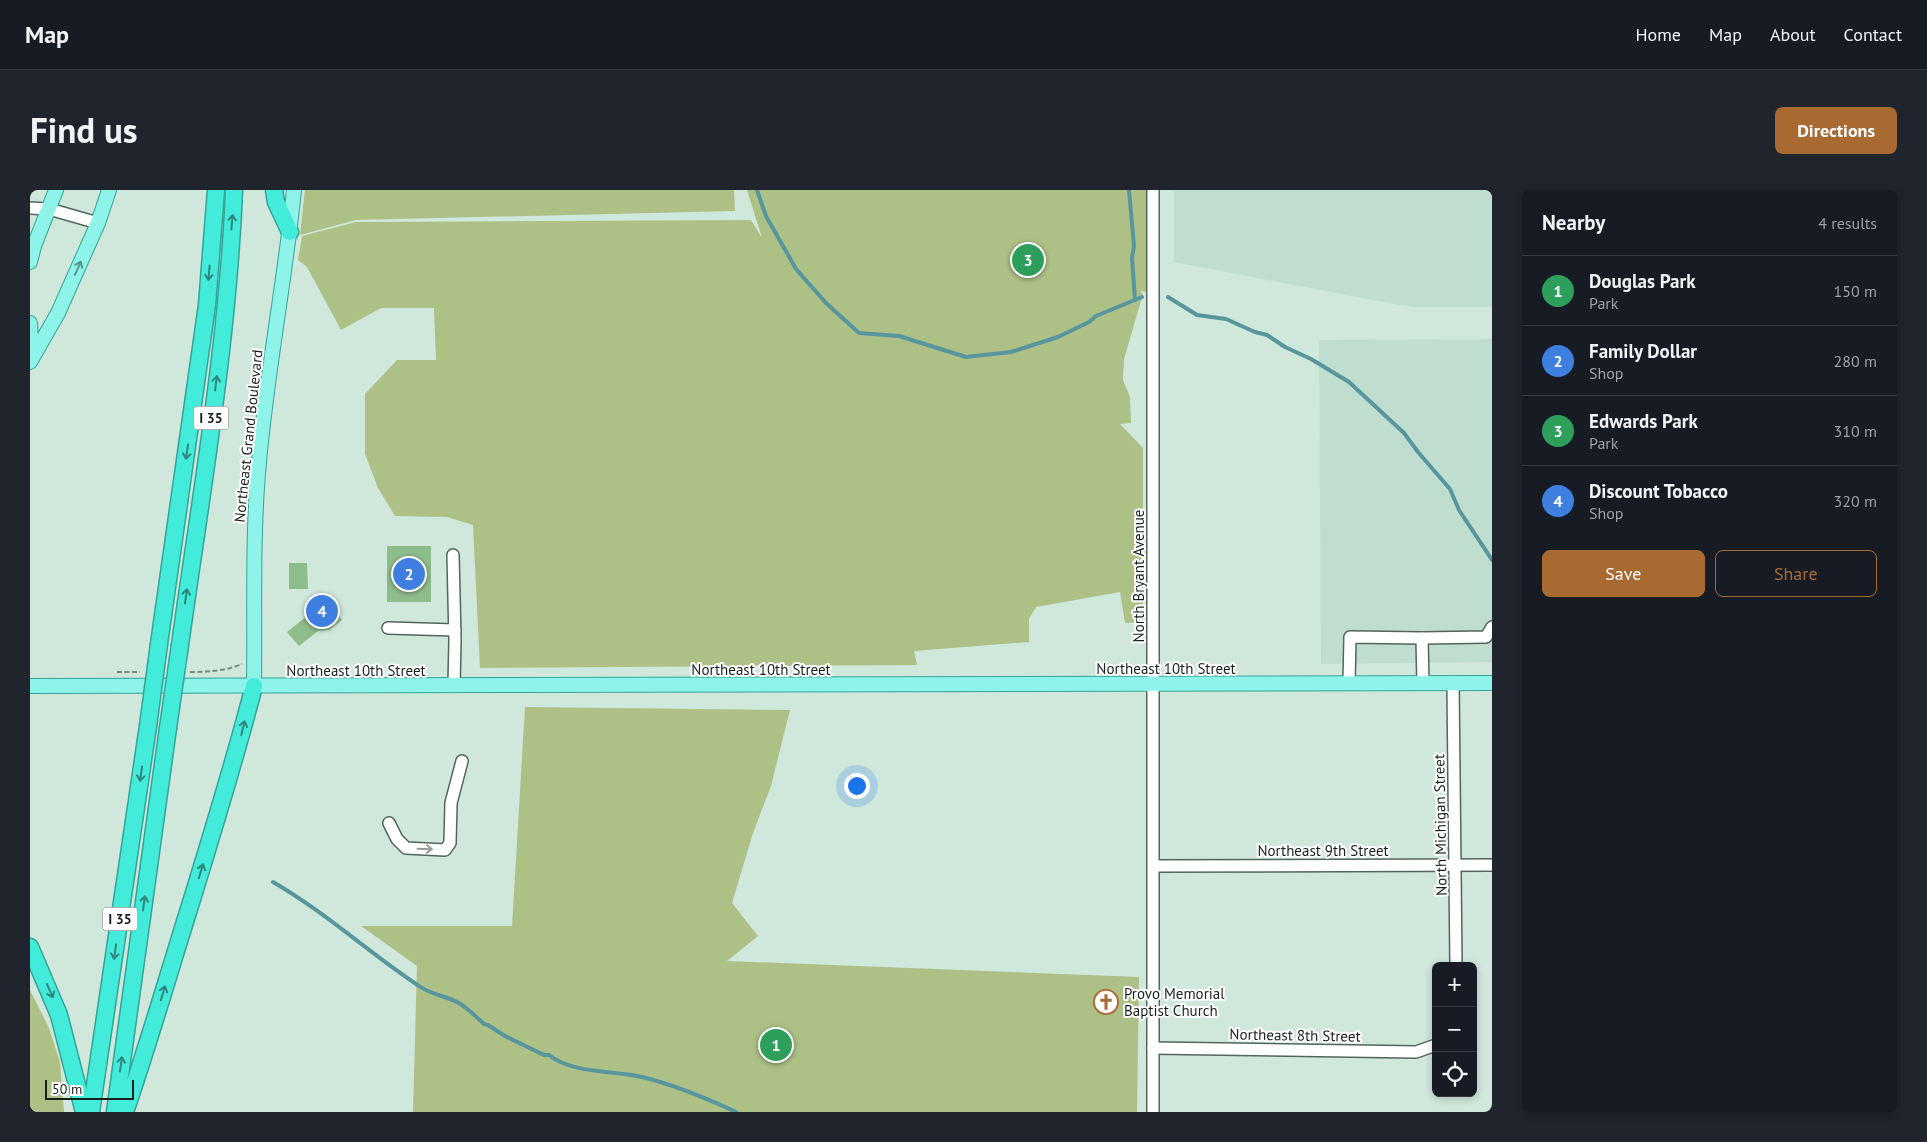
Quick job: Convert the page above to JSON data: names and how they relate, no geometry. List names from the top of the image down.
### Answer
{
  "streets": {
    "highway": ["I 35"],
    "main road": ["Northeast Grand Boulevard", "Northeast 10th Street"],
    "street": [
      "North Bryant Avenue",
      "North Michigan Street",
      "Northeast 9th Street",
      "Northeast 8th Street"
    ]
  },
  "crossings": [
    ["Northeast Grand Boulevard", "Northeast 10th Street"],
    ["North Bryant Avenue", "Northeast 10th Street"],
    ["North Bryant Avenue", "Northeast 9th Street"],
    ["North Bryant Avenue", "Northeast 8th Street"],
    ["Northeast 10th Street", "North Michigan Street"],
    ["North Michigan Street", "Northeast 9th Street"]
  ],
  "places": {
    "church": ["Provo Memorial Baptist Church"]
  },
  "scale_bar": "50 m",
  "page": {
    "header": "Map",
    "nav": [
      "Home",
      "Map",
      "About",
      "Contact"
    ],
    "title": "Find us",
    "buttons": [
      "Directions",
      ["Save", "Share"]
    ],
    "heading": ["Nearby", "4 results"],
    "pins": [
      "3",
      "2",
      "4",
      "1"
    ],
    "list": [
      {
        "mark": "1",
        "name": "Douglas Park",
        "note": "Park",
        "value": "150 m"
      },
      {
        "mark": "2",
        "name": "Family Dollar",
        "note": "Shop",
        "value": "280 m"
      },
      {
        "mark": "3",
        "name": "Edwards Park",
        "note": "Park",
        "value": "310 m"
      },
      {
        "mark": "4",
        "name": "Discount Tobacco",
        "note": "Shop",
        "value": "320 m"
      }
    ],
    "map_buttons": ["+", "−"],
    "scale": "50 m"
  }
}
